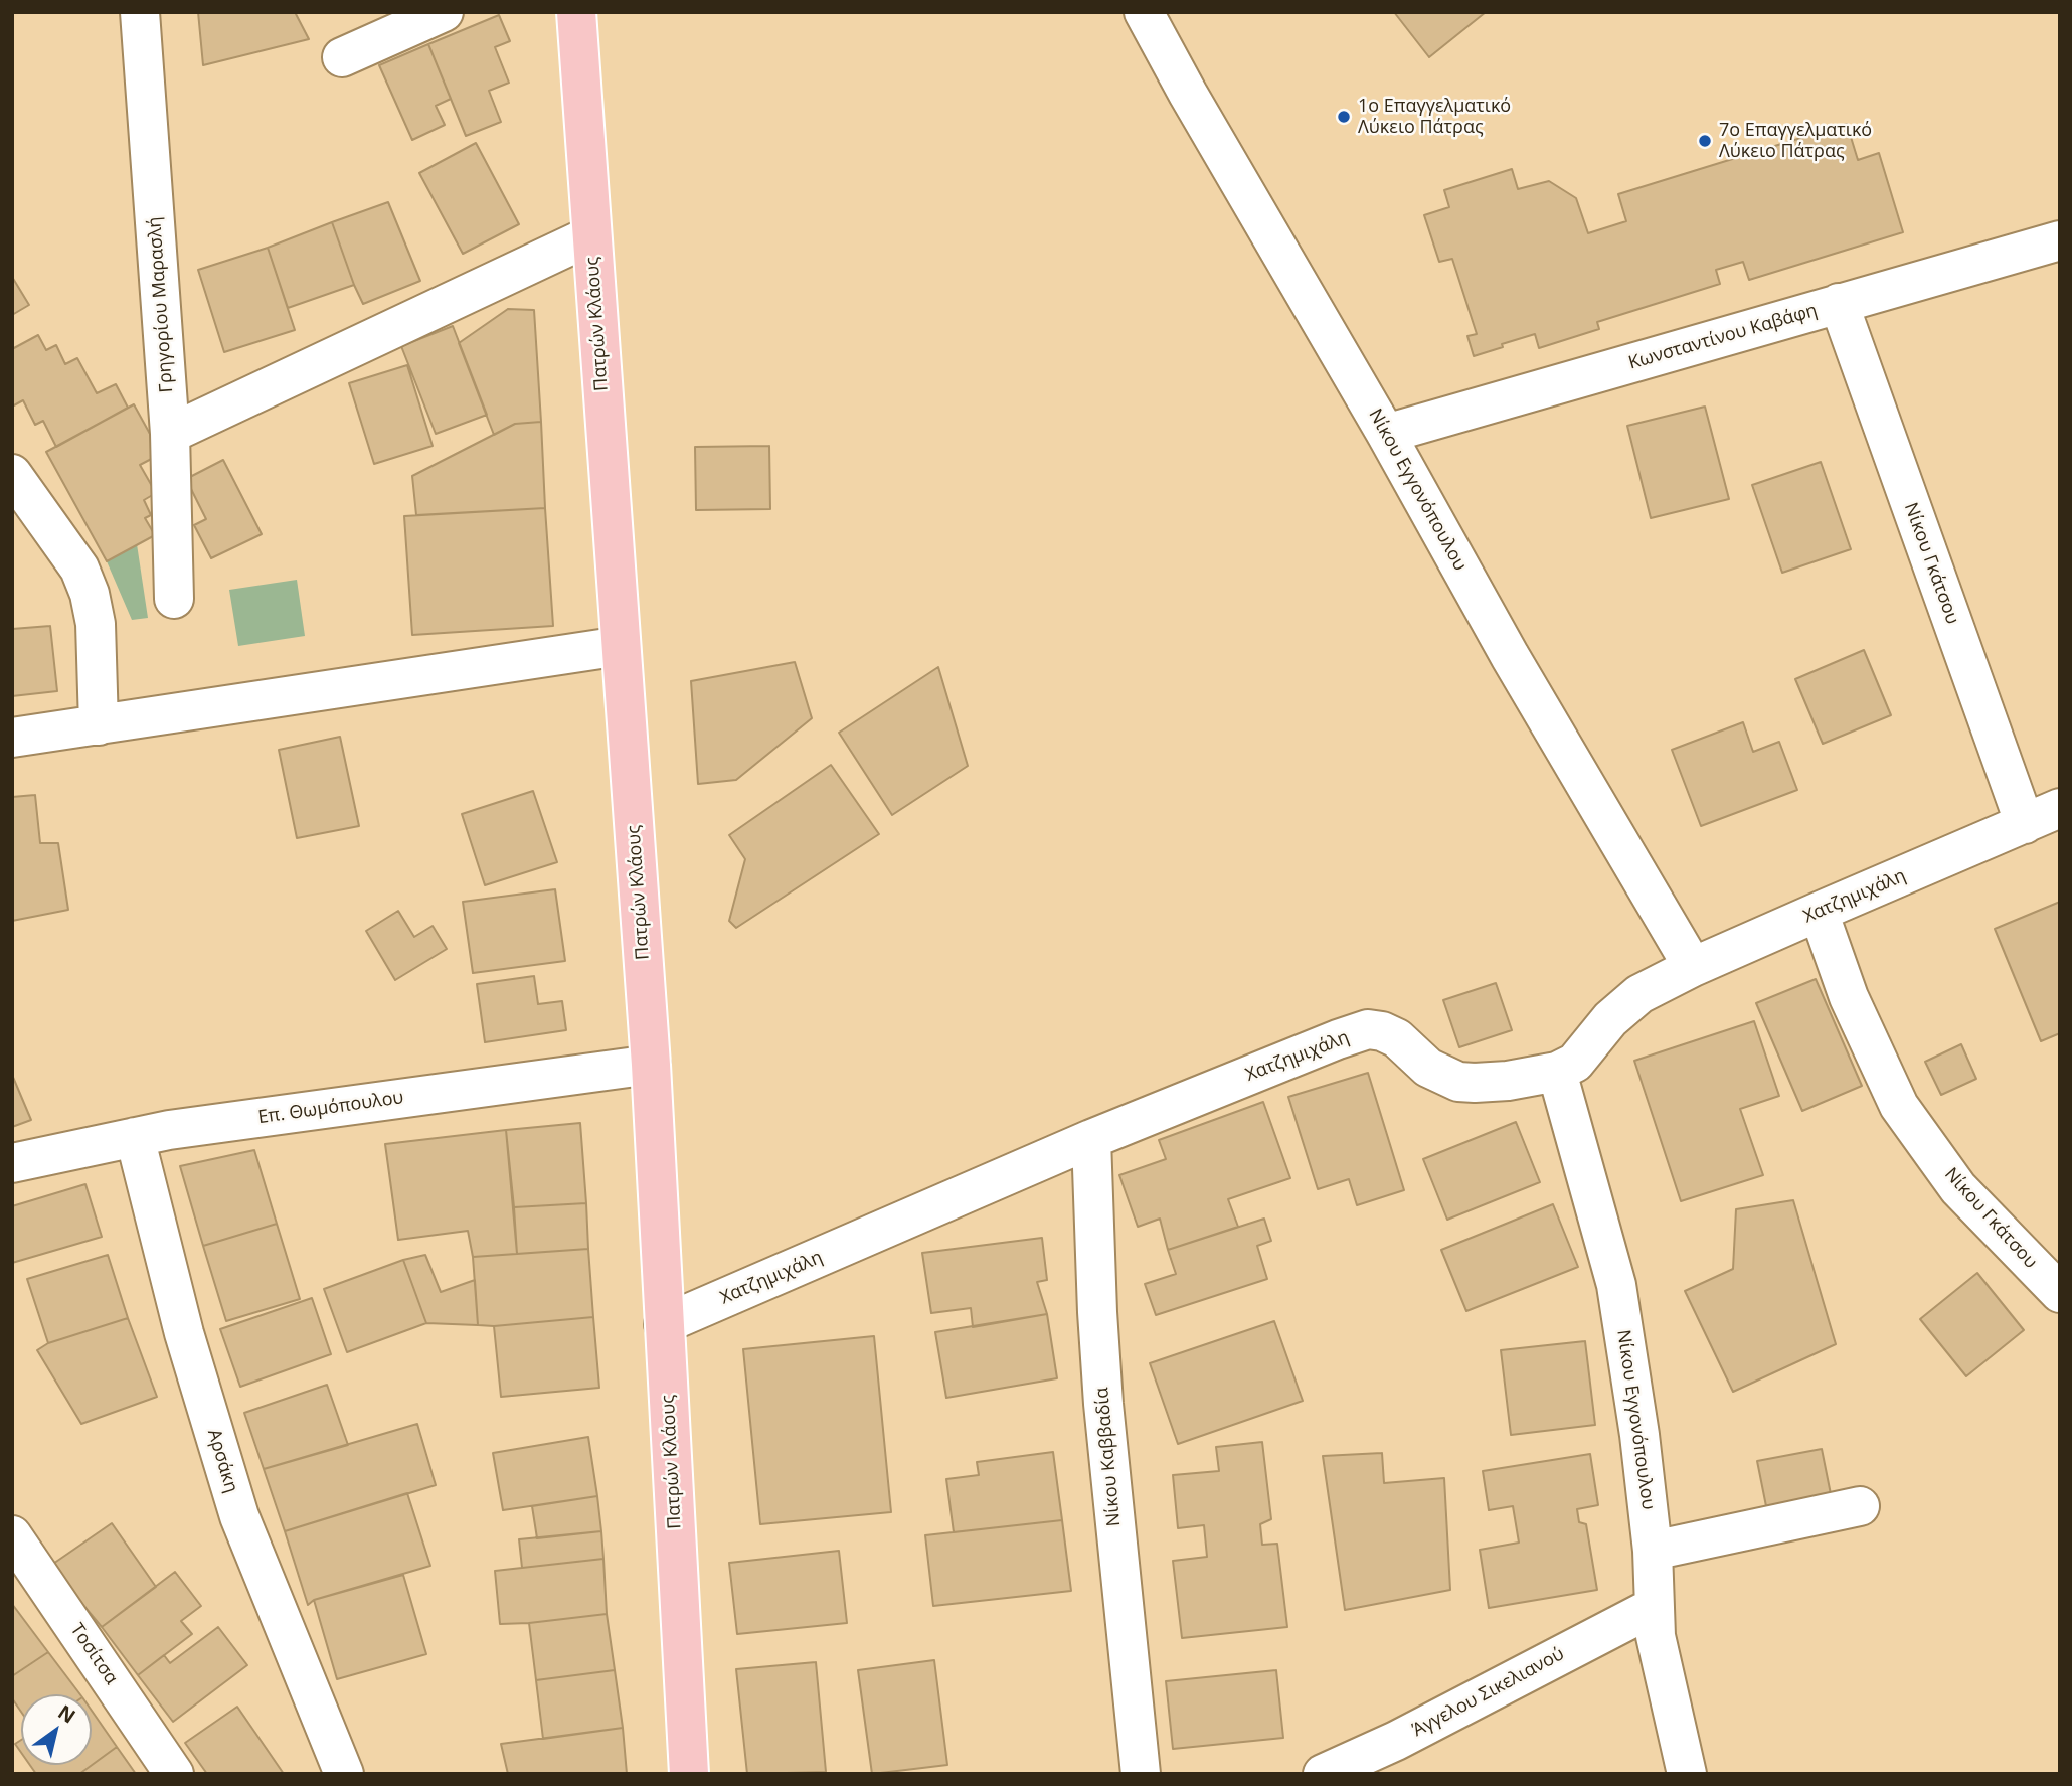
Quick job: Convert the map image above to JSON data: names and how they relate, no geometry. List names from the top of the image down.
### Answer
{
  "streets": {
    "main road": ["Πατρών Κλάους"],
    "street": [
      "Γρηγορίου Μαρασλή",
      "Κωνσταντίνου Καβάφη",
      "Νίκου Εγγονόπουλου",
      "Νίκου Γκάτσου",
      "Χατζημιχάλη",
      "Επ. Θωμόπουλου",
      "Νίκου Καββαδία",
      "Αρσάκη",
      "Τοσίτσα",
      "Άγγελου Σικελιανού"
    ]
  },
  "crossings": [
    ["Πατρών Κλάους", "Χατζημιχάλη"],
    ["Πατρών Κλάους", "Επ. Θωμόπουλου"],
    ["Κωνσταντίνου Καβάφη", "Νίκου Εγγονόπουλου"],
    ["Κωνσταντίνου Καβάφη", "Νίκου Γκάτσου"],
    ["Νίκου Εγγονόπουλου", "Χατζημιχάλη"],
    ["Νίκου Εγγονόπουλου", "Άγγελου Σικελιανού"],
    ["Νίκου Γκάτσου", "Χατζημιχάλη"],
    ["Χατζημιχάλη", "Νίκου Καββαδία"],
    ["Επ. Θωμόπουλου", "Αρσάκη"]
  ],
  "places": ["1o Επαγγελματικό Λύκειο Πάτρας", "7ο Επαγγελματικό Λύκειο Πάτρας"],
  "north": "top right"
}
